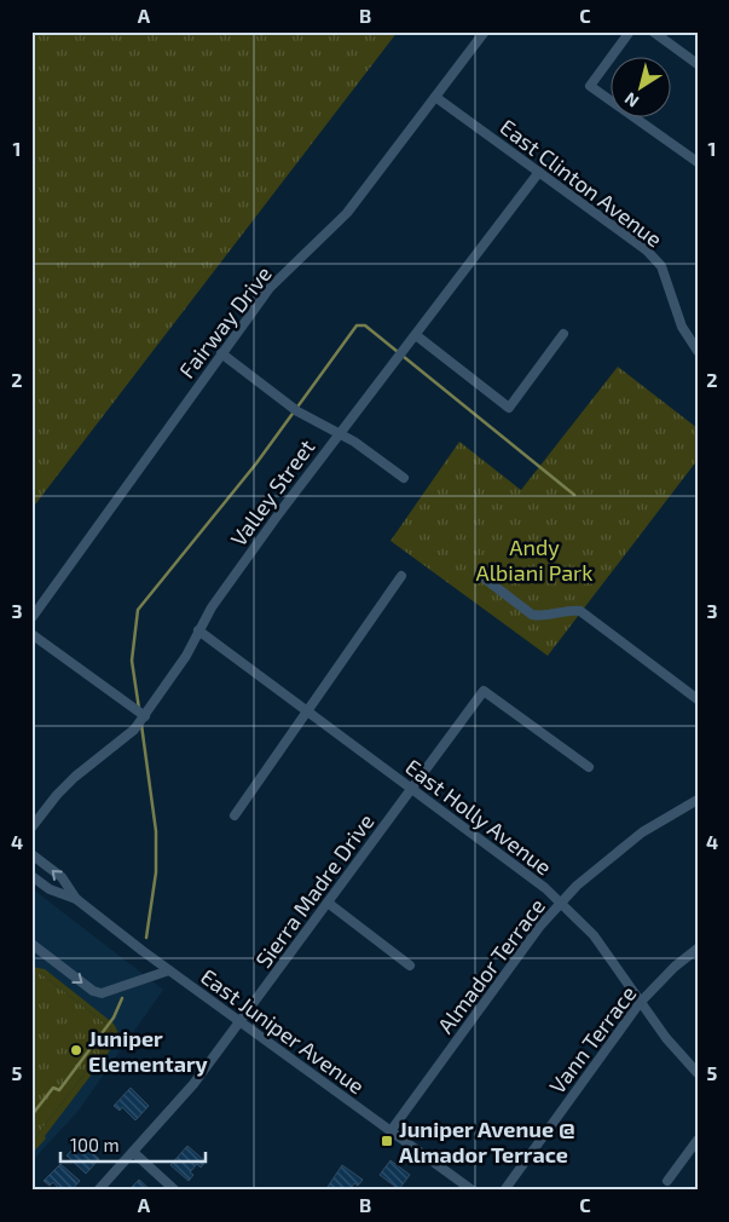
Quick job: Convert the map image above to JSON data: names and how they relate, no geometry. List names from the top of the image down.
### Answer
{
  "streets": {
    "street": [
      "East Clinton Avenue",
      "Fairway Drive",
      "Valley Street",
      "East Holly Avenue",
      "Sierra Madre Drive",
      "Almador Terrace",
      "East Juniper Avenue",
      "Vann Terrace"
    ]
  },
  "crossings": [
    ["East Clinton Avenue", "Fairway Drive"],
    ["East Clinton Avenue", "Valley Street"],
    ["Valley Street", "East Holly Avenue"],
    ["East Holly Avenue", "Sierra Madre Drive"],
    ["East Holly Avenue", "Almador Terrace"],
    ["East Holly Avenue", "Vann Terrace"],
    ["Sierra Madre Drive", "East Juniper Avenue"],
    ["Almador Terrace", "East Juniper Avenue"]
  ],
  "parks": ["Andy Albiani Park"],
  "places": {
    "other": ["Juniper Elementary"],
    "transit": ["Juniper Avenue @ Almador Terrace"]
  },
  "scale_bar": "100 m",
  "north": "bottom left",
  "grid": {
    "columns": ["A", "B", "C"],
    "rows": [
      "1",
      "2",
      "3",
      "4",
      "5"
    ]
  }
}
